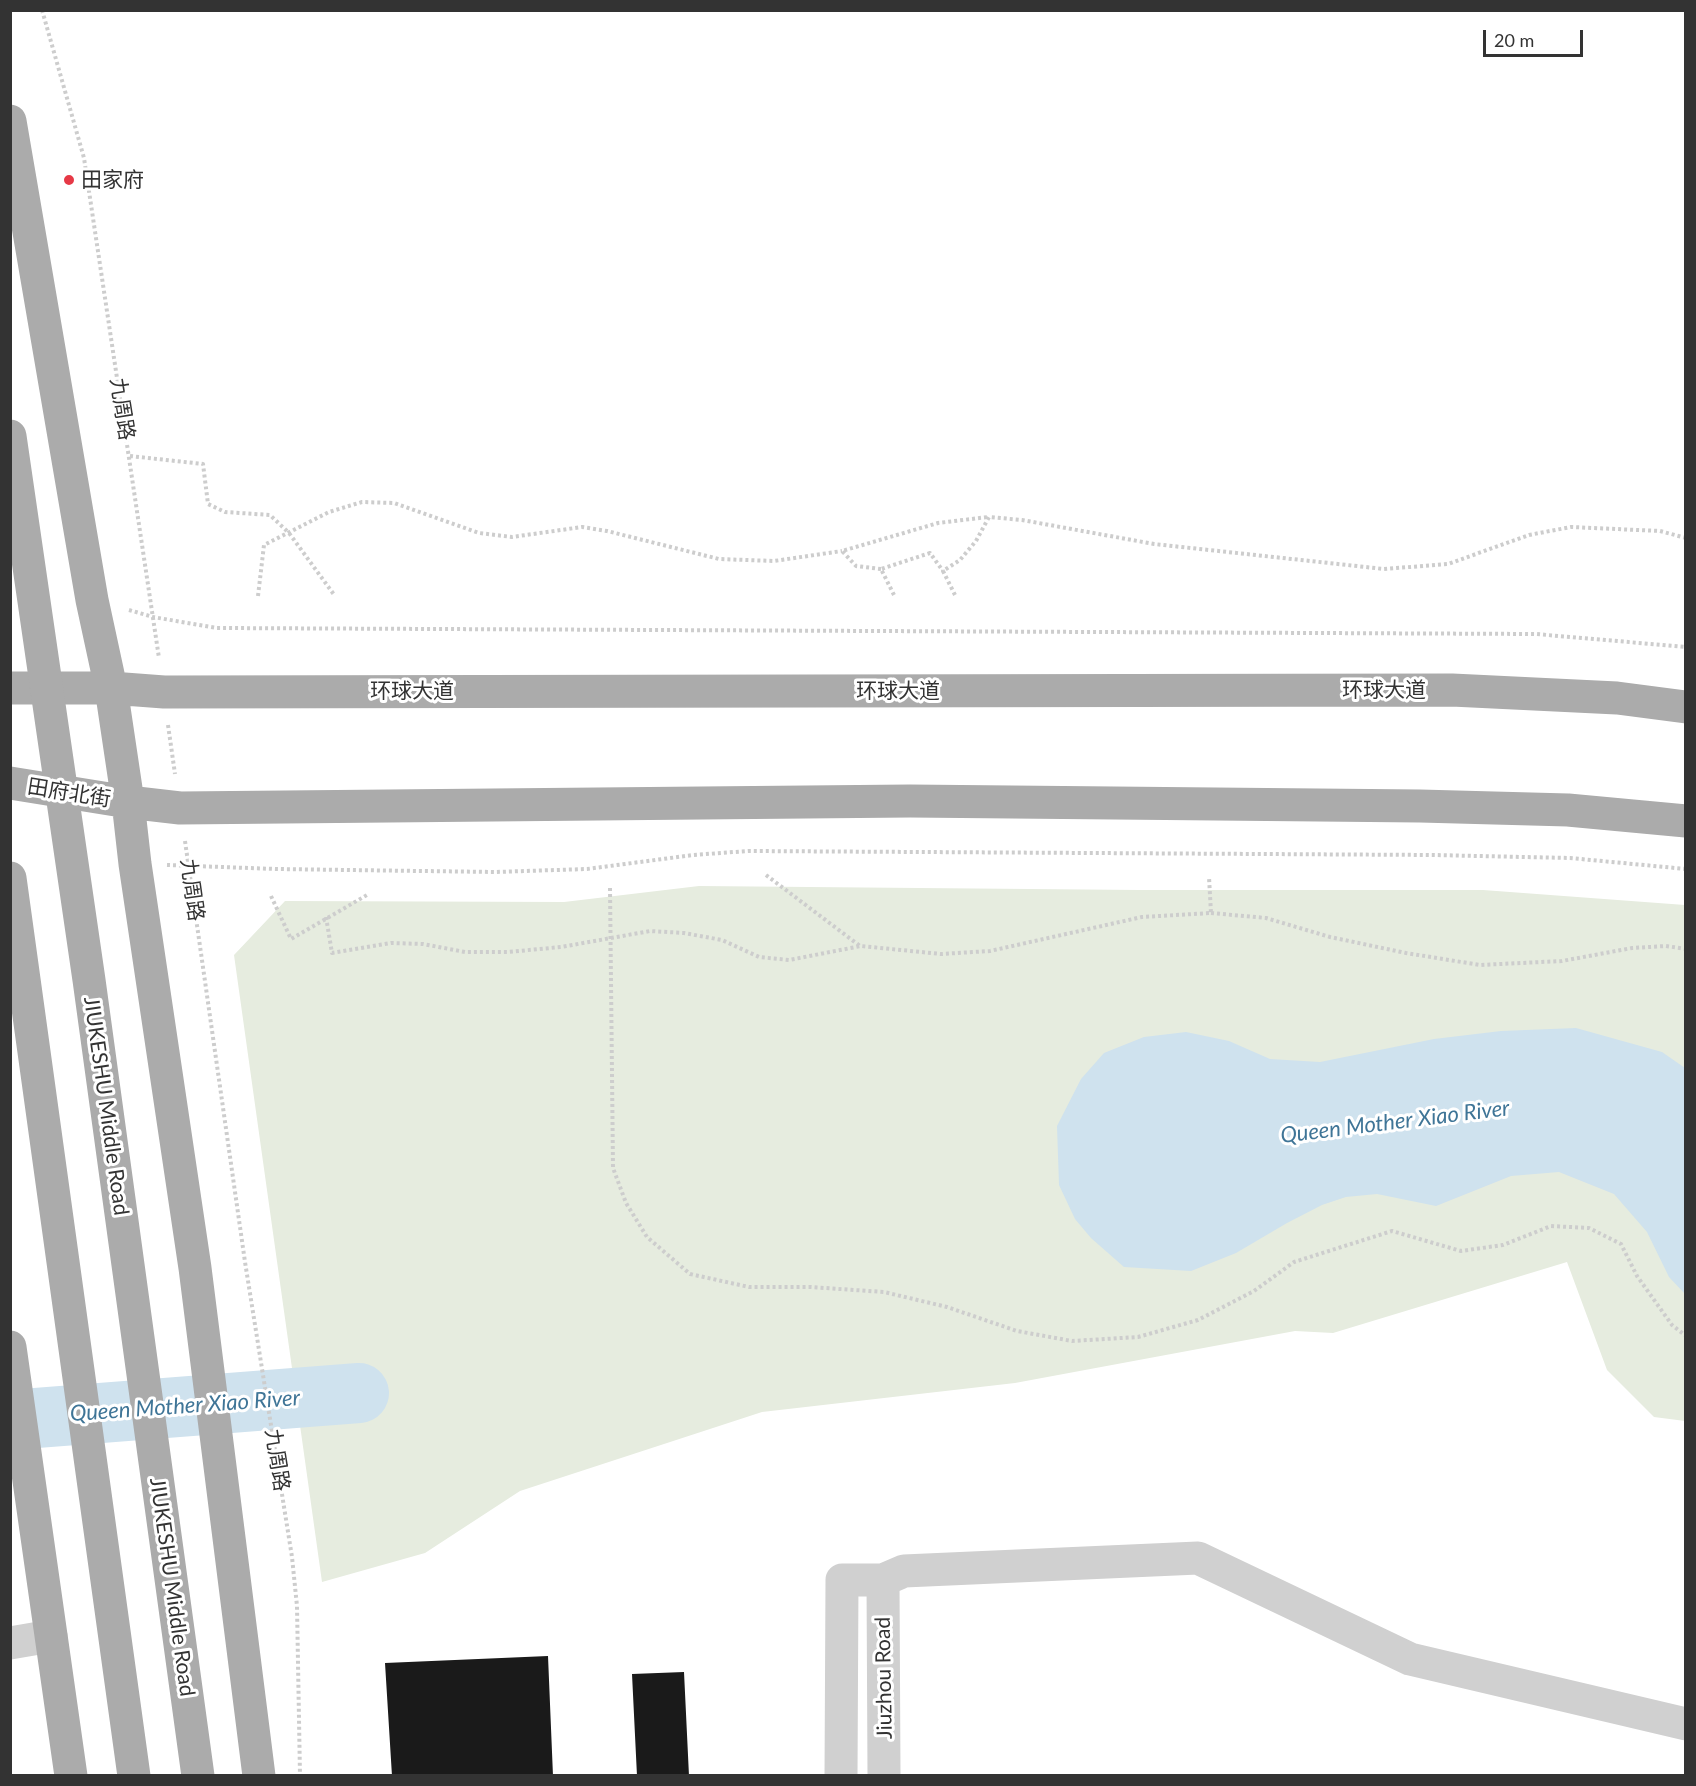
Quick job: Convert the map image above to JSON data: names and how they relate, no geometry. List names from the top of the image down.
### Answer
{
  "streets": {
    "main road": ["环球大道", "田府北街", "JIUKESHU Middle Road"],
    "street": ["Jiuzhou Road"],
    "path": ["九周路"]
  },
  "crossings": [
    ["九周路", "环球大道"]
  ],
  "water": ["Queen Mother Xiao River"],
  "places": ["田家府"],
  "scale_bar": "20 m"
}
